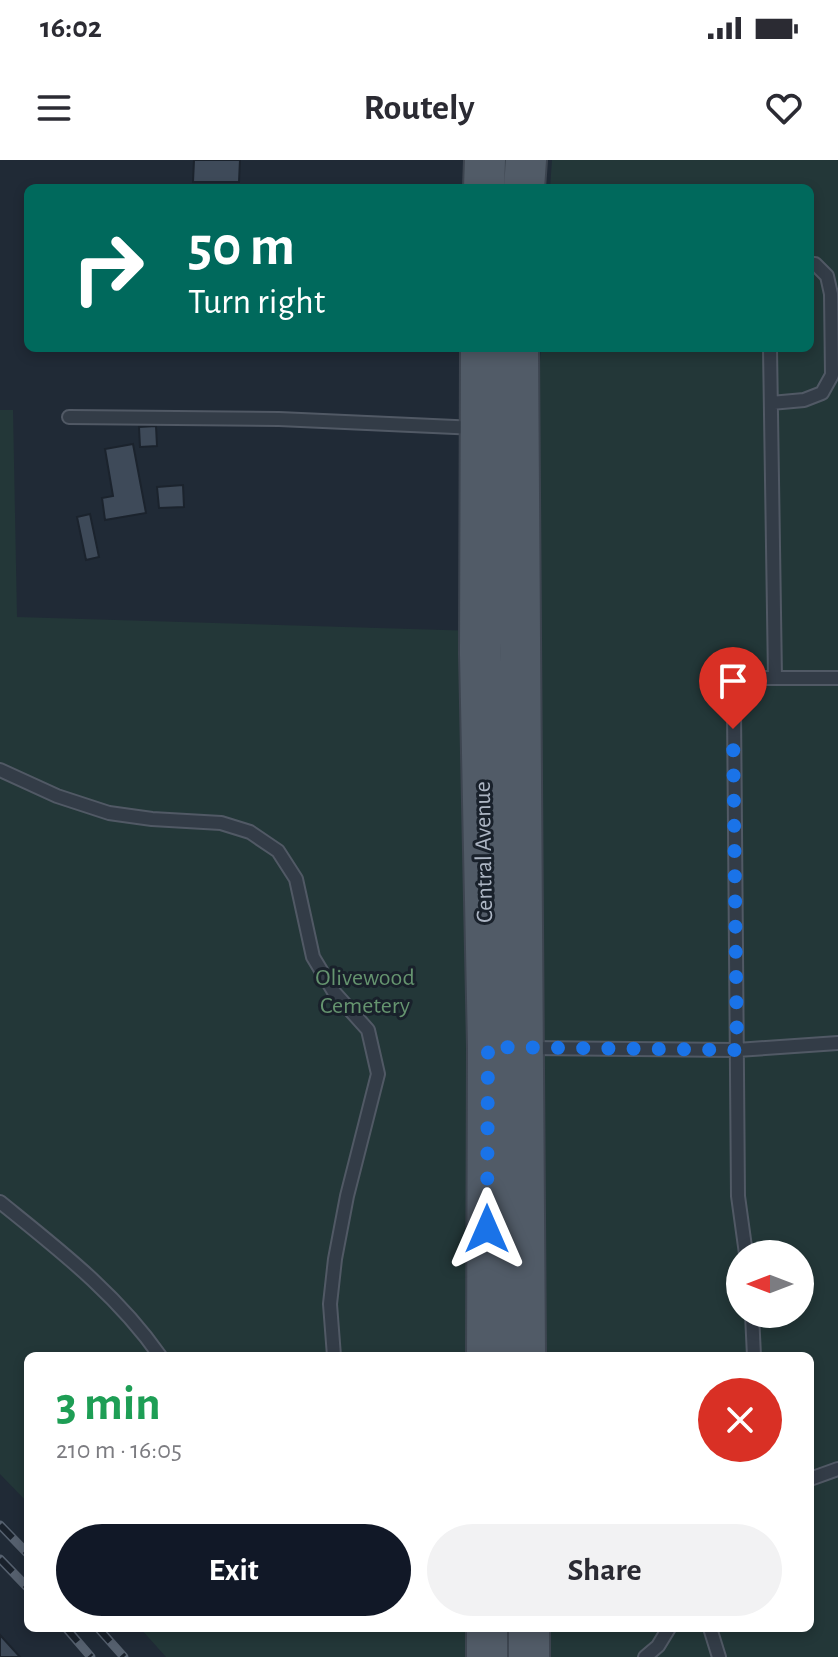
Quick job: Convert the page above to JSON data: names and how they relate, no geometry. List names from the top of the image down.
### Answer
{
  "streets": {
    "main road": ["Central Avenue"]
  },
  "parks": ["Olivewood Cemetery"],
  "north": "left",
  "page": {
    "status": "16:02",
    "header": "Routely",
    "turn": ["50 m", "Turn right"],
    "heading": ["3 min", "210 m · 16:05"],
    "buttons": ["Exit", "Share"]
  }
}
